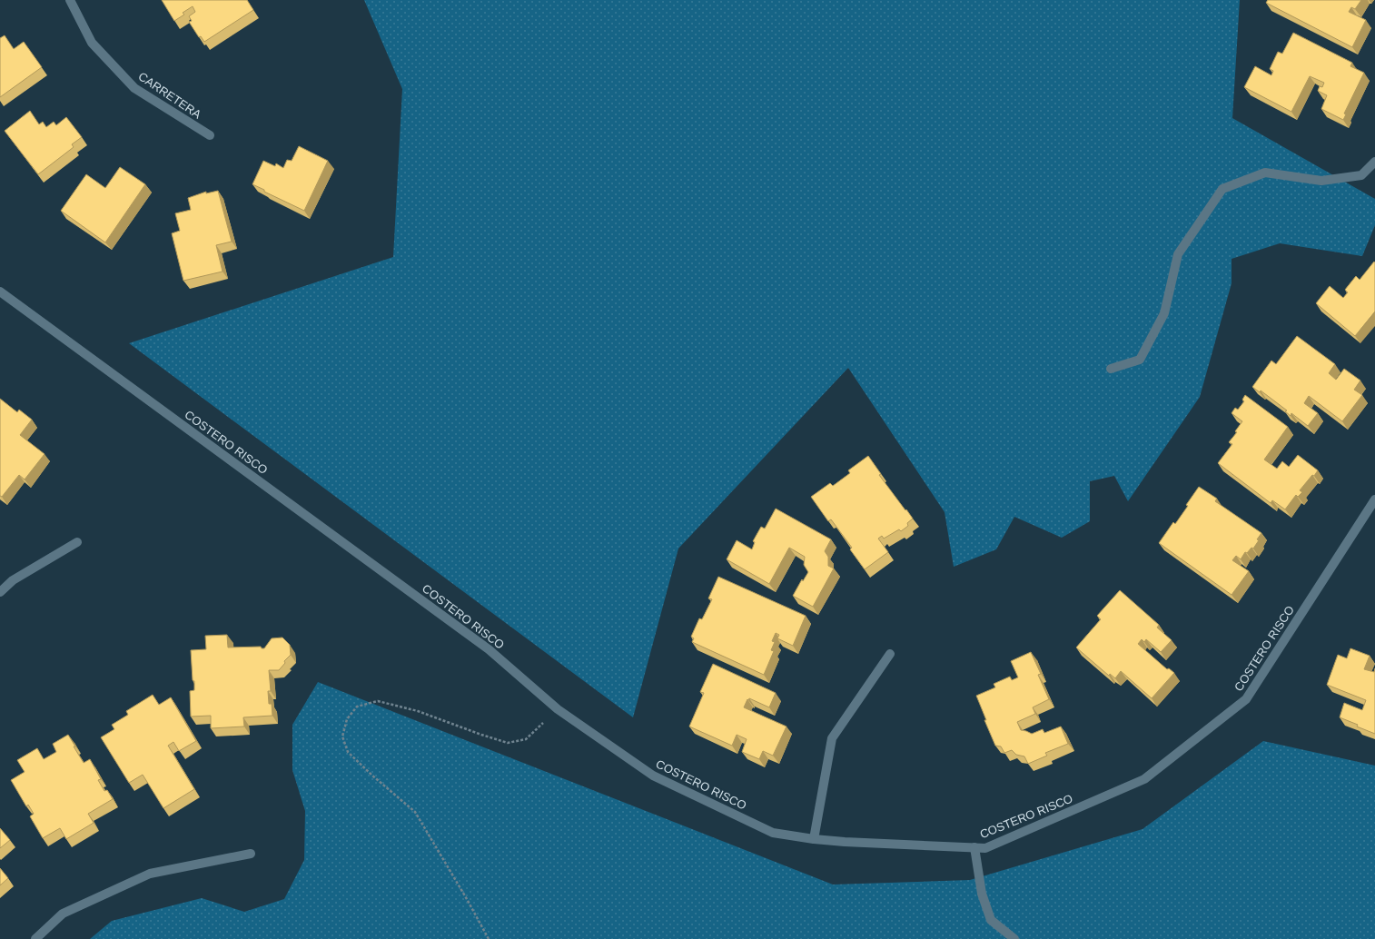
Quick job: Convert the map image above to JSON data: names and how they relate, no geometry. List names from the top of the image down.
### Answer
{
  "streets": {
    "street": ["CARRETERA", "COSTERO RISCO"]
  }
}
